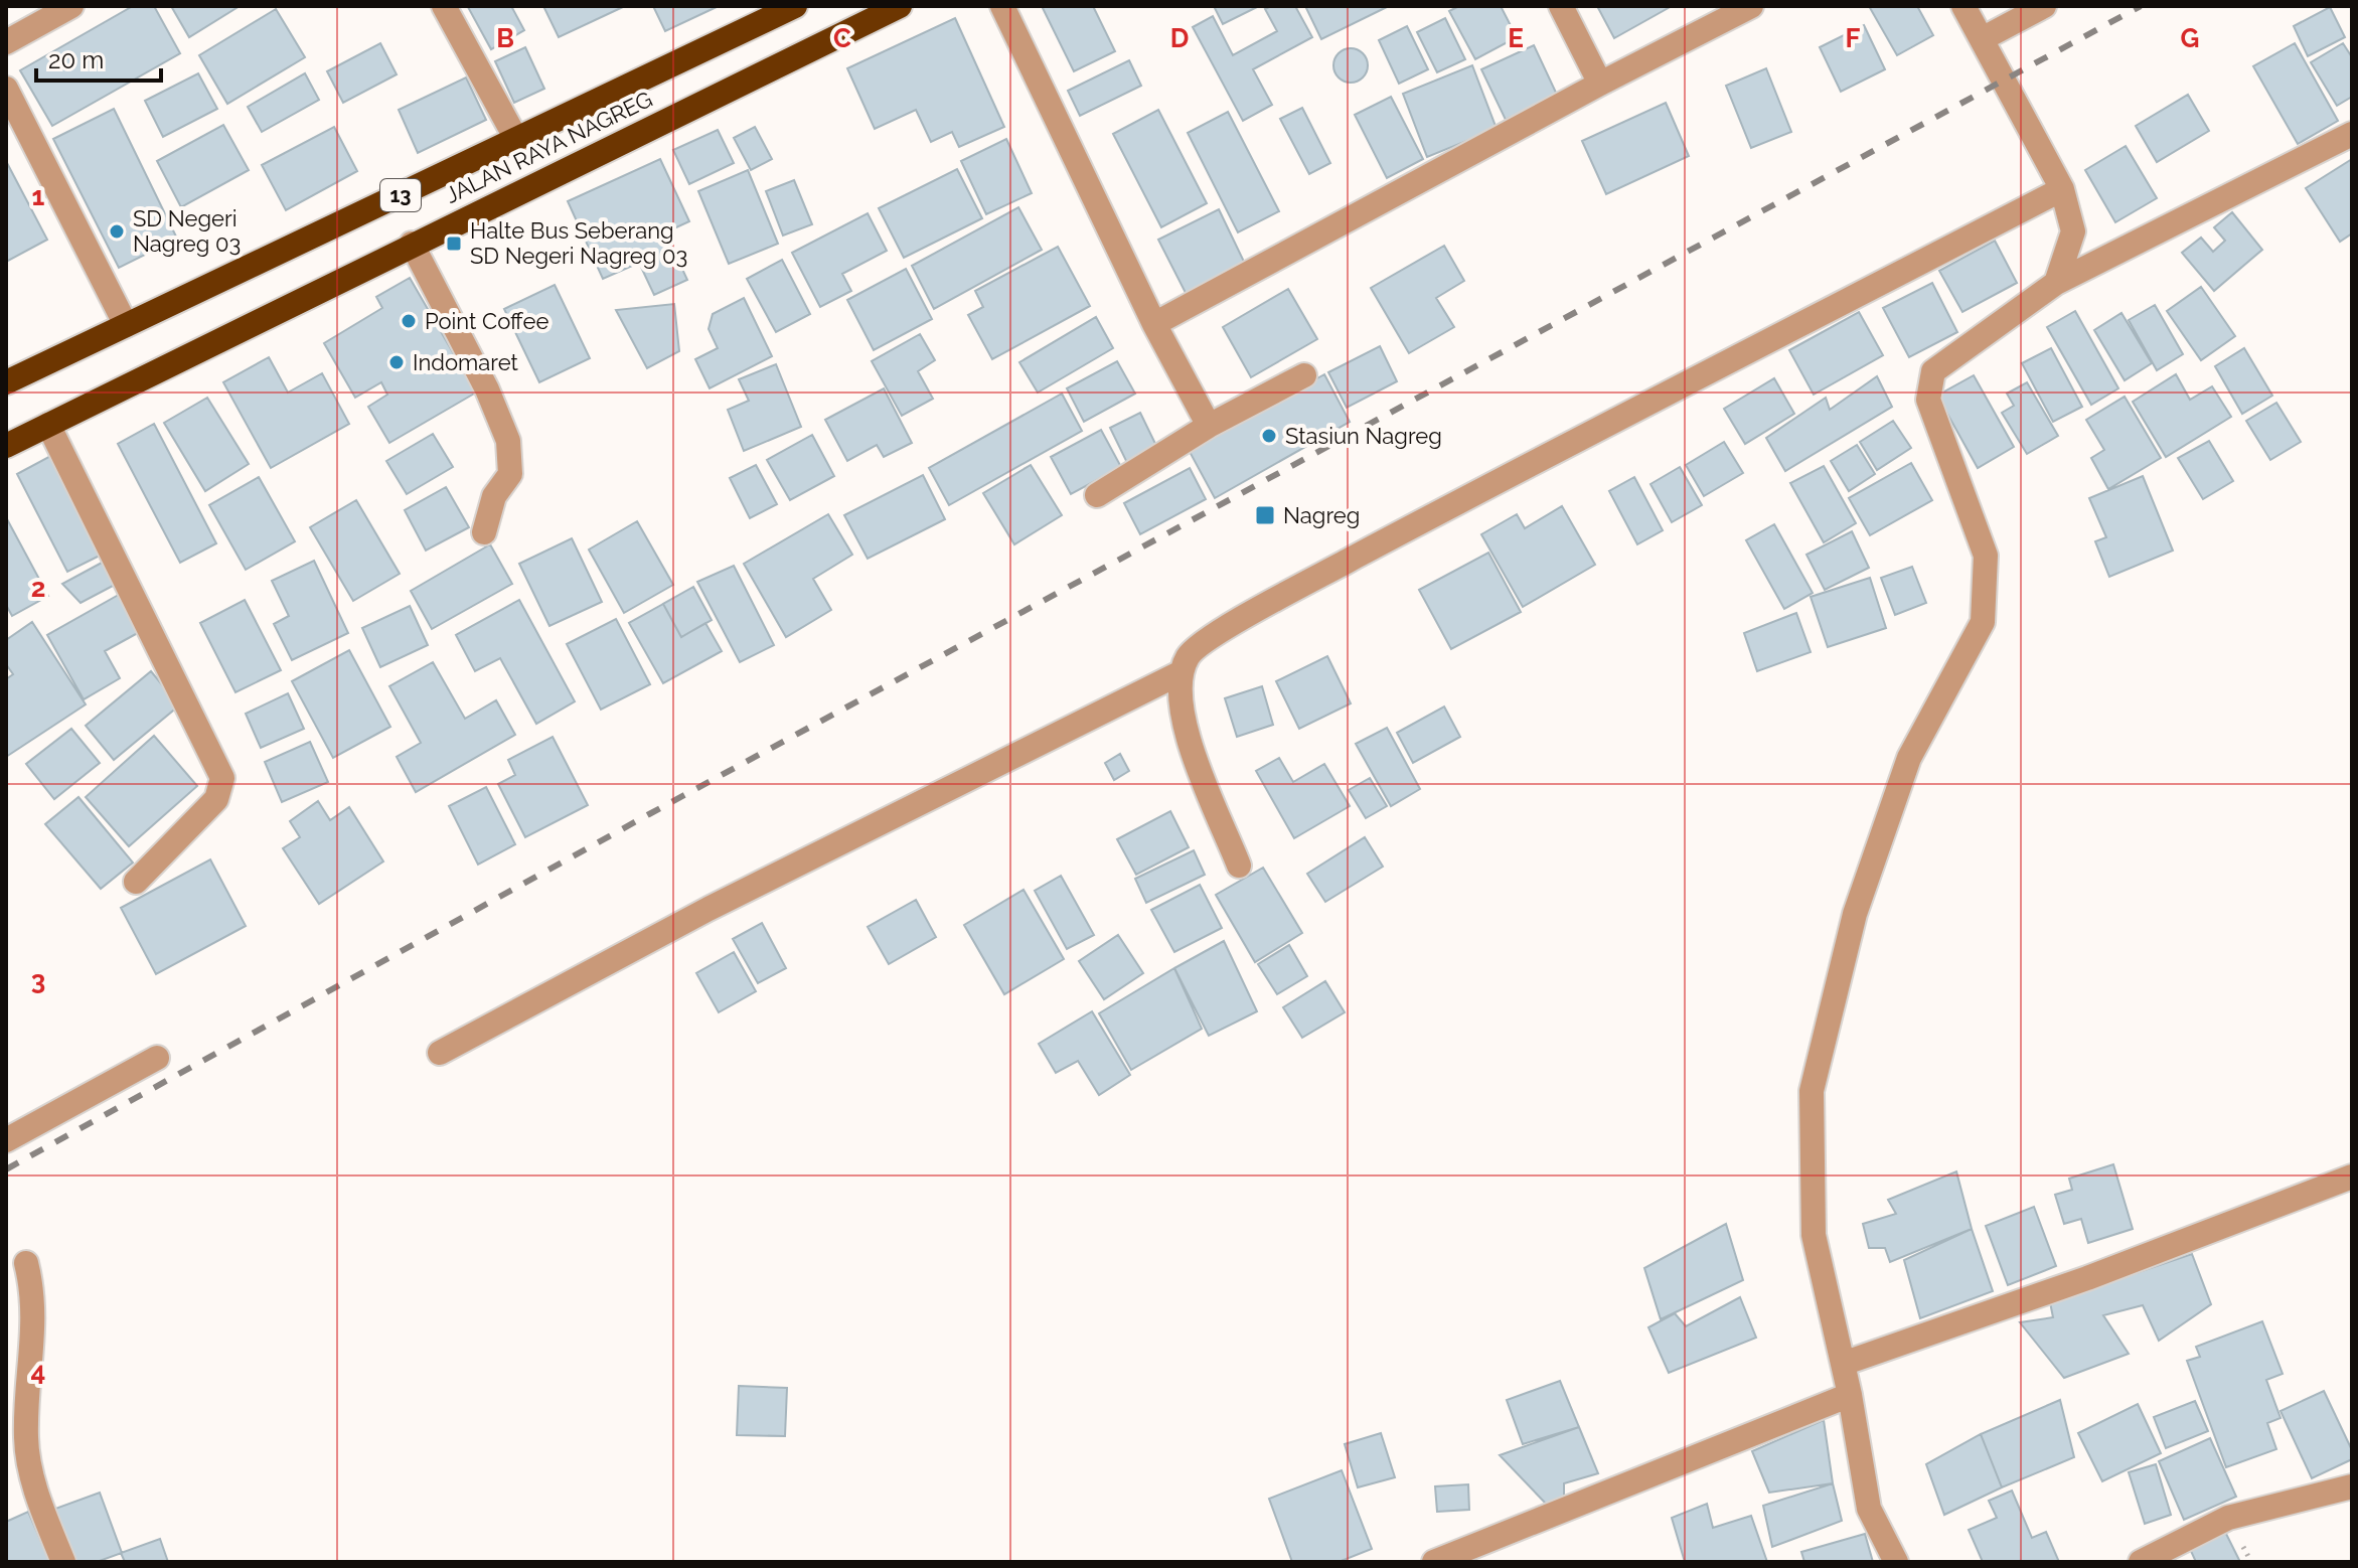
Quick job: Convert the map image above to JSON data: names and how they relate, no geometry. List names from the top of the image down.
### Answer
{
  "streets": {
    "highway": ["JALAN RAYA NAGREG", "13"]
  },
  "places": {
    "other": [
      "SD Negeri Nagreg 03",
      "Point Coffee",
      "Indomaret",
      "Stasiun Nagreg"
    ],
    "transit": ["Halte Bus Seberang SD Negeri Nagreg 03", "Nagreg"]
  },
  "scale_bar": "20 m",
  "grid": {
    "columns": [
      "B",
      "C",
      "D",
      "E",
      "F",
      "G"
    ],
    "rows": [
      "1",
      "2",
      "3",
      "4"
    ]
  }
}
